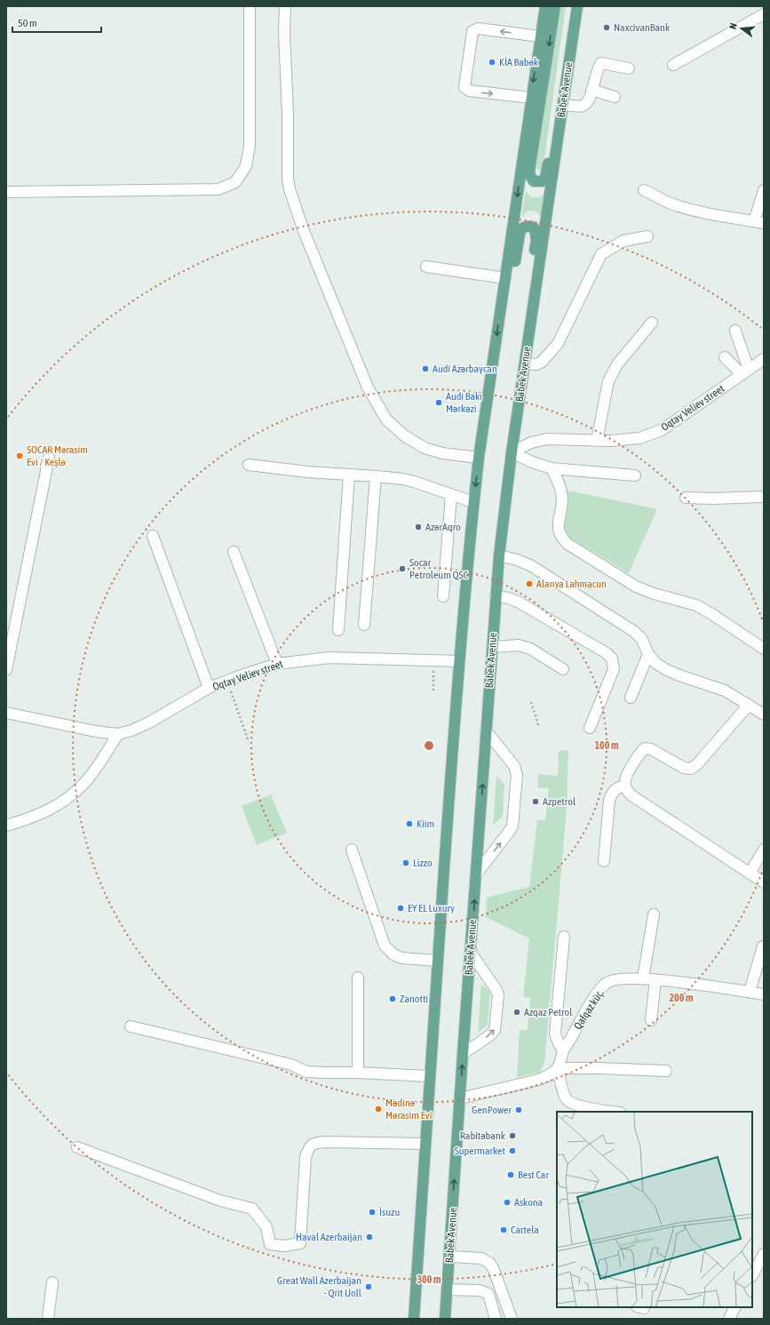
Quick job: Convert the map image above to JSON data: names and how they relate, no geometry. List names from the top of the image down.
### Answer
{
  "streets": {
    "main road": ["Babek Avenue"],
    "street": ["Oqtay Veliev street", "Qafqaz küç."]
  },
  "crossings": [
    ["Babek Avenue", "Oqtay Veliev street"]
  ],
  "places": [
    "NaxcivanBank",
    "KİA Babək",
    "Audi Azərbaycan",
    "Audi Bakı Mərkəzi",
    "SOCAR Mərasim Evi / Keşlə",
    "AzərAqro",
    "Socar Petroleum QSC",
    "Alanya Lahmacun",
    "Azpetrol",
    "Kiim",
    "Lizzo",
    "EY EL Luxury",
    "Zanotti",
    "Azqaz Petrol",
    "Mədinə Mərasim Evi",
    "GenPower",
    "Rabitəbank",
    "Supermarket",
    "Best Car",
    "Askona",
    "İsuzu",
    "Cartela",
    "Haval Azerbaijan",
    "Great Wall Azerbaijan - Qrit Uoll"
  ],
  "scale_bar": "50 m",
  "north": "left",
  "rings": ["100 m", "200 m", "300 m"]
}
